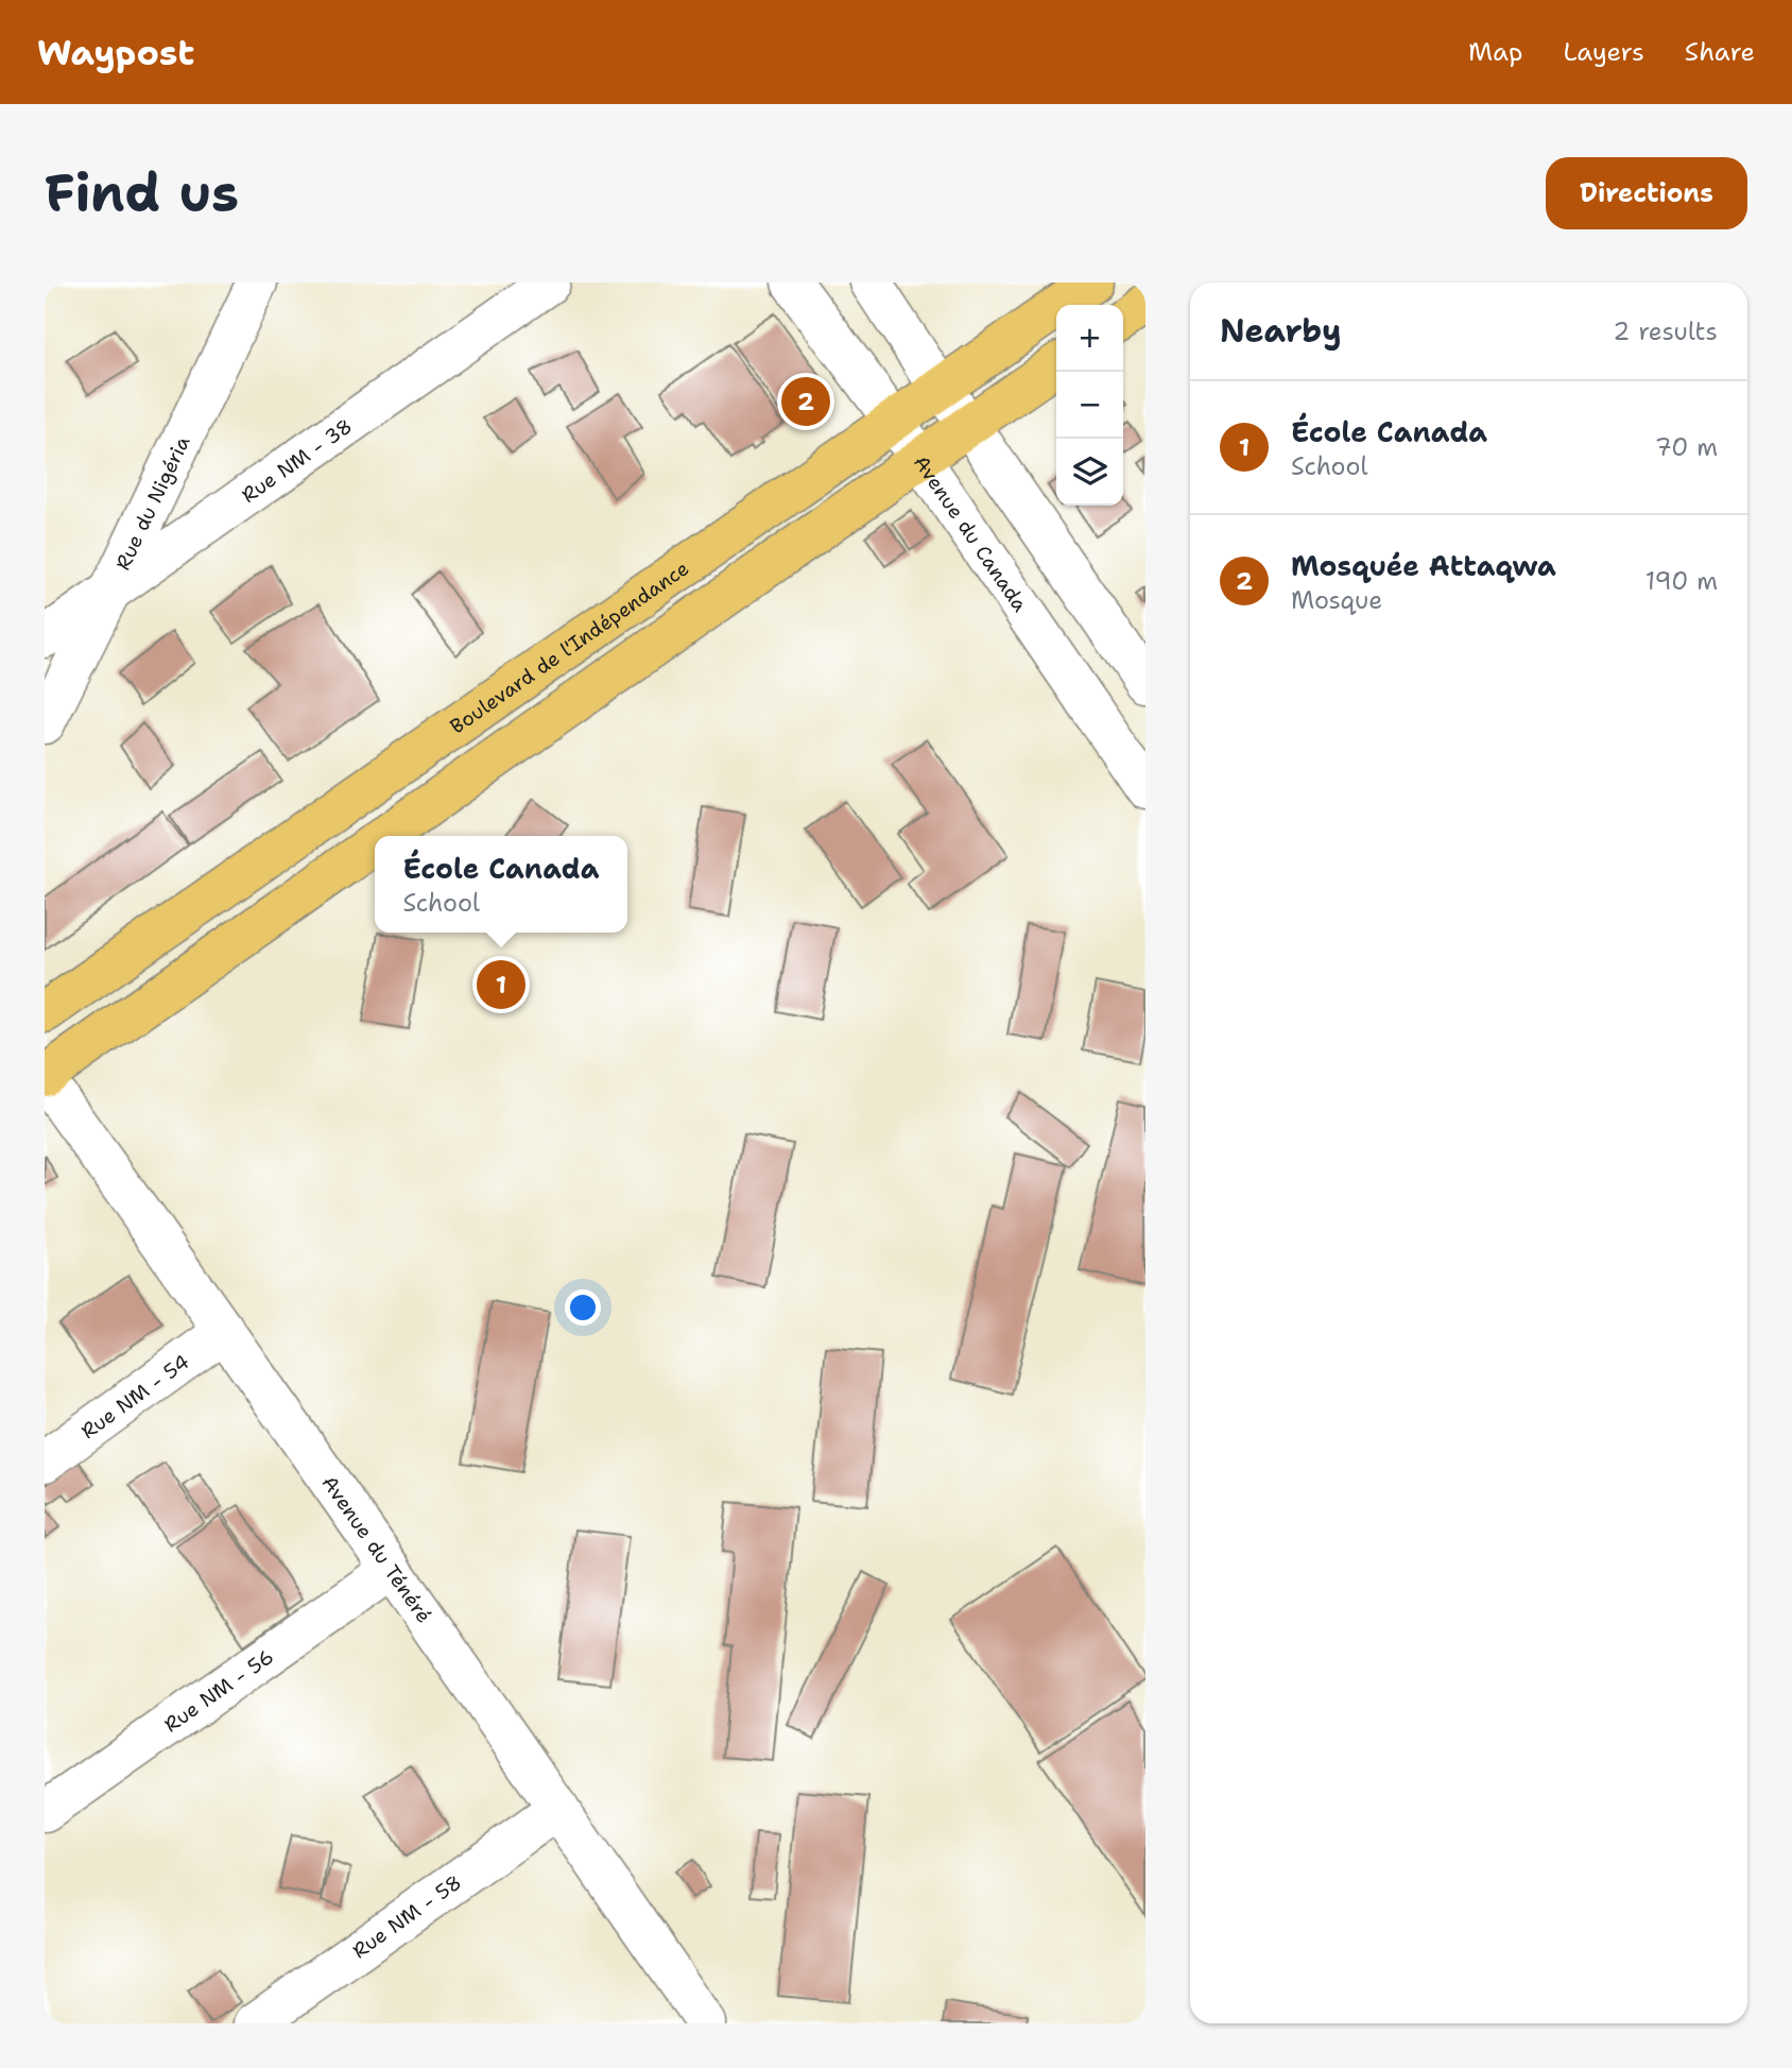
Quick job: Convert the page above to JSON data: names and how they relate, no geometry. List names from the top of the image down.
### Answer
{
  "streets": {
    "main road": ["Boulevard de l'Indépendance"],
    "street": [
      "Rue NM - 38",
      "Rue du Nigéria",
      "Avenue du Canada",
      "Rue NM - 54",
      "Avenue du Ténéré",
      "Rue NM - 56",
      "Rue NM - 58"
    ]
  },
  "crossings": [
    ["Rue NM - 38", "Rue du Nigéria"],
    ["Avenue du Canada", "Boulevard de l'Indépendance"],
    ["Rue NM - 54", "Avenue du Ténéré"],
    ["Avenue du Ténéré", "Rue NM - 56"],
    ["Avenue du Ténéré", "Rue NM - 58"]
  ],
  "page": {
    "header": "Waypost",
    "nav": ["Map", "Layers", "Share"],
    "buttons": "Directions",
    "title": "Find us",
    "heading": ["Nearby", "2 results"],
    "map_buttons": ["+", "−"],
    "pins": ["2", "1"],
    "list": [
      {
        "mark": "1",
        "name": "École Canada",
        "note": "School",
        "value": "70 m"
      },
      {
        "mark": "2",
        "name": "Mosquée Attaqwa",
        "note": "Mosque",
        "value": "190 m"
      }
    ],
    "popup": ["École Canada", "School"]
  }
}
